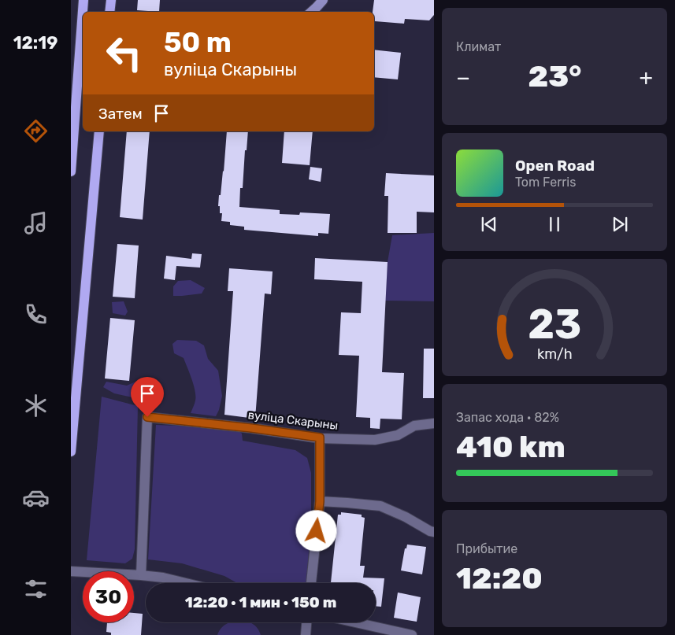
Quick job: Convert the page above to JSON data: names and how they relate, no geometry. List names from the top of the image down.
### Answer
{
  "streets": {
    "street": ["вуліца Скарыны"]
  },
  "page": {
    "tabs": "12:19",
    "tile": [
      "Климат",
      ["Запас хода · 82%", "410 km"],
      ["Прибытие", "12:20"]
    ],
    "turn": ["50 m", "вуліца Скарыны"],
    "heat": ["−", "23°", "+"],
    "then": "Затем",
    "song": ["Open Road", "Tom Ferris"],
    "limit": "30",
    "trip": "12:20 · 1 мин · 150 m",
    "gauge": ["23", "km/h"]
  }
}
